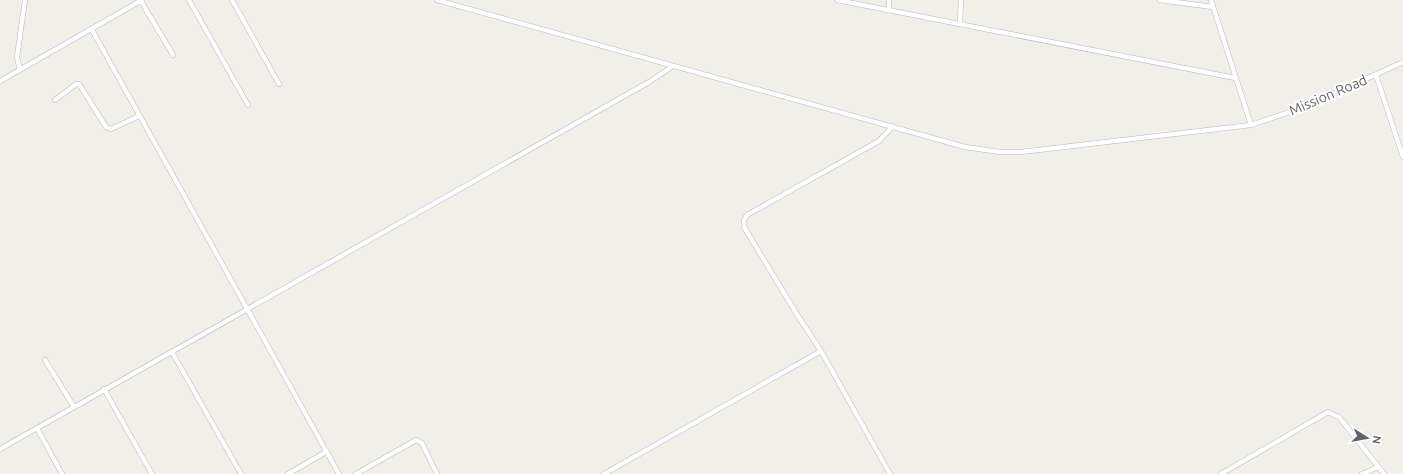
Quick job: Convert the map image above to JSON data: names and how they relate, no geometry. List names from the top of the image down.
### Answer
{
  "streets": {
    "street": ["Mission Road"]
  },
  "north": "right"
}
